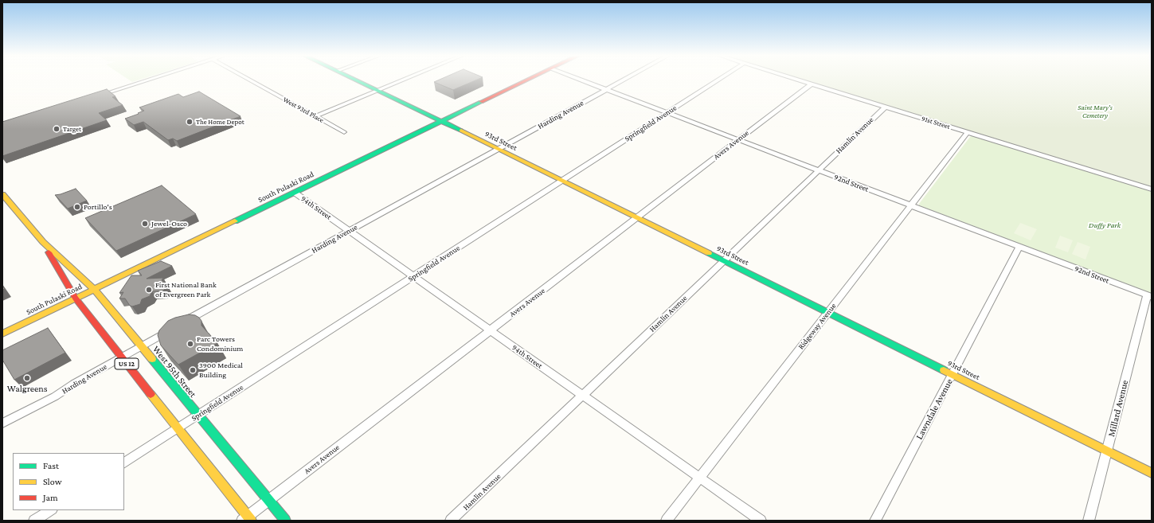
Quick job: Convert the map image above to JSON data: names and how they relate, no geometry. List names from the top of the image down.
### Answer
{
  "streets": {
    "main road": [
      "93rd Street",
      "South Pulaski Road",
      "US 12",
      "West 95th Street"
    ],
    "street": [
      "West 93rd Place",
      "Harding Avenue",
      "91st Street",
      "Springfield Avenue",
      "Hamlin Avenue",
      "Avers Avenue",
      "92nd Street",
      "94th Street",
      "Ridgeway Avenue",
      "Millard Avenue",
      "Lawndale Avenue"
    ]
  },
  "crossings": [
    ["Harding Avenue", "93rd Street"],
    ["Harding Avenue", "92nd Street"],
    ["Harding Avenue", "94th Street"],
    ["Harding Avenue", "West 95th Street"],
    ["91st Street", "Hamlin Avenue"],
    ["91st Street", "Avers Avenue"],
    ["91st Street", "Ridgeway Avenue"],
    ["Springfield Avenue", "93rd Street"],
    ["Springfield Avenue", "92nd Street"],
    ["Springfield Avenue", "94th Street"],
    ["Springfield Avenue", "West 95th Street"],
    ["Hamlin Avenue", "93rd Street"],
    ["Hamlin Avenue", "92nd Street"],
    ["Hamlin Avenue", "94th Street"],
    ["93rd Street", "Avers Avenue"],
    ["93rd Street", "South Pulaski Road"],
    ["93rd Street", "Ridgeway Avenue"],
    ["93rd Street", "Millard Avenue"],
    ["93rd Street", "Lawndale Avenue"],
    ["Avers Avenue", "92nd Street"],
    ["Avers Avenue", "94th Street"],
    ["Avers Avenue", "West 95th Street"],
    ["92nd Street", "Ridgeway Avenue"],
    ["92nd Street", "Millard Avenue"],
    ["92nd Street", "Lawndale Avenue"],
    ["South Pulaski Road", "94th Street"],
    ["South Pulaski Road", "West 95th Street"],
    ["94th Street", "Ridgeway Avenue"]
  ],
  "parks": ["Saint Mary's Cemetery", "Duffy Park"],
  "places": [
    "The Home Depot",
    "Target",
    "Portillo's",
    "Jewel-Osco",
    "First National Bank of Evergreen Park",
    "Parc Towers Condominium",
    "3900 Medical Building",
    "Walgreens"
  ],
  "legend": ["Fast", "Slow", "Jam"]
}
